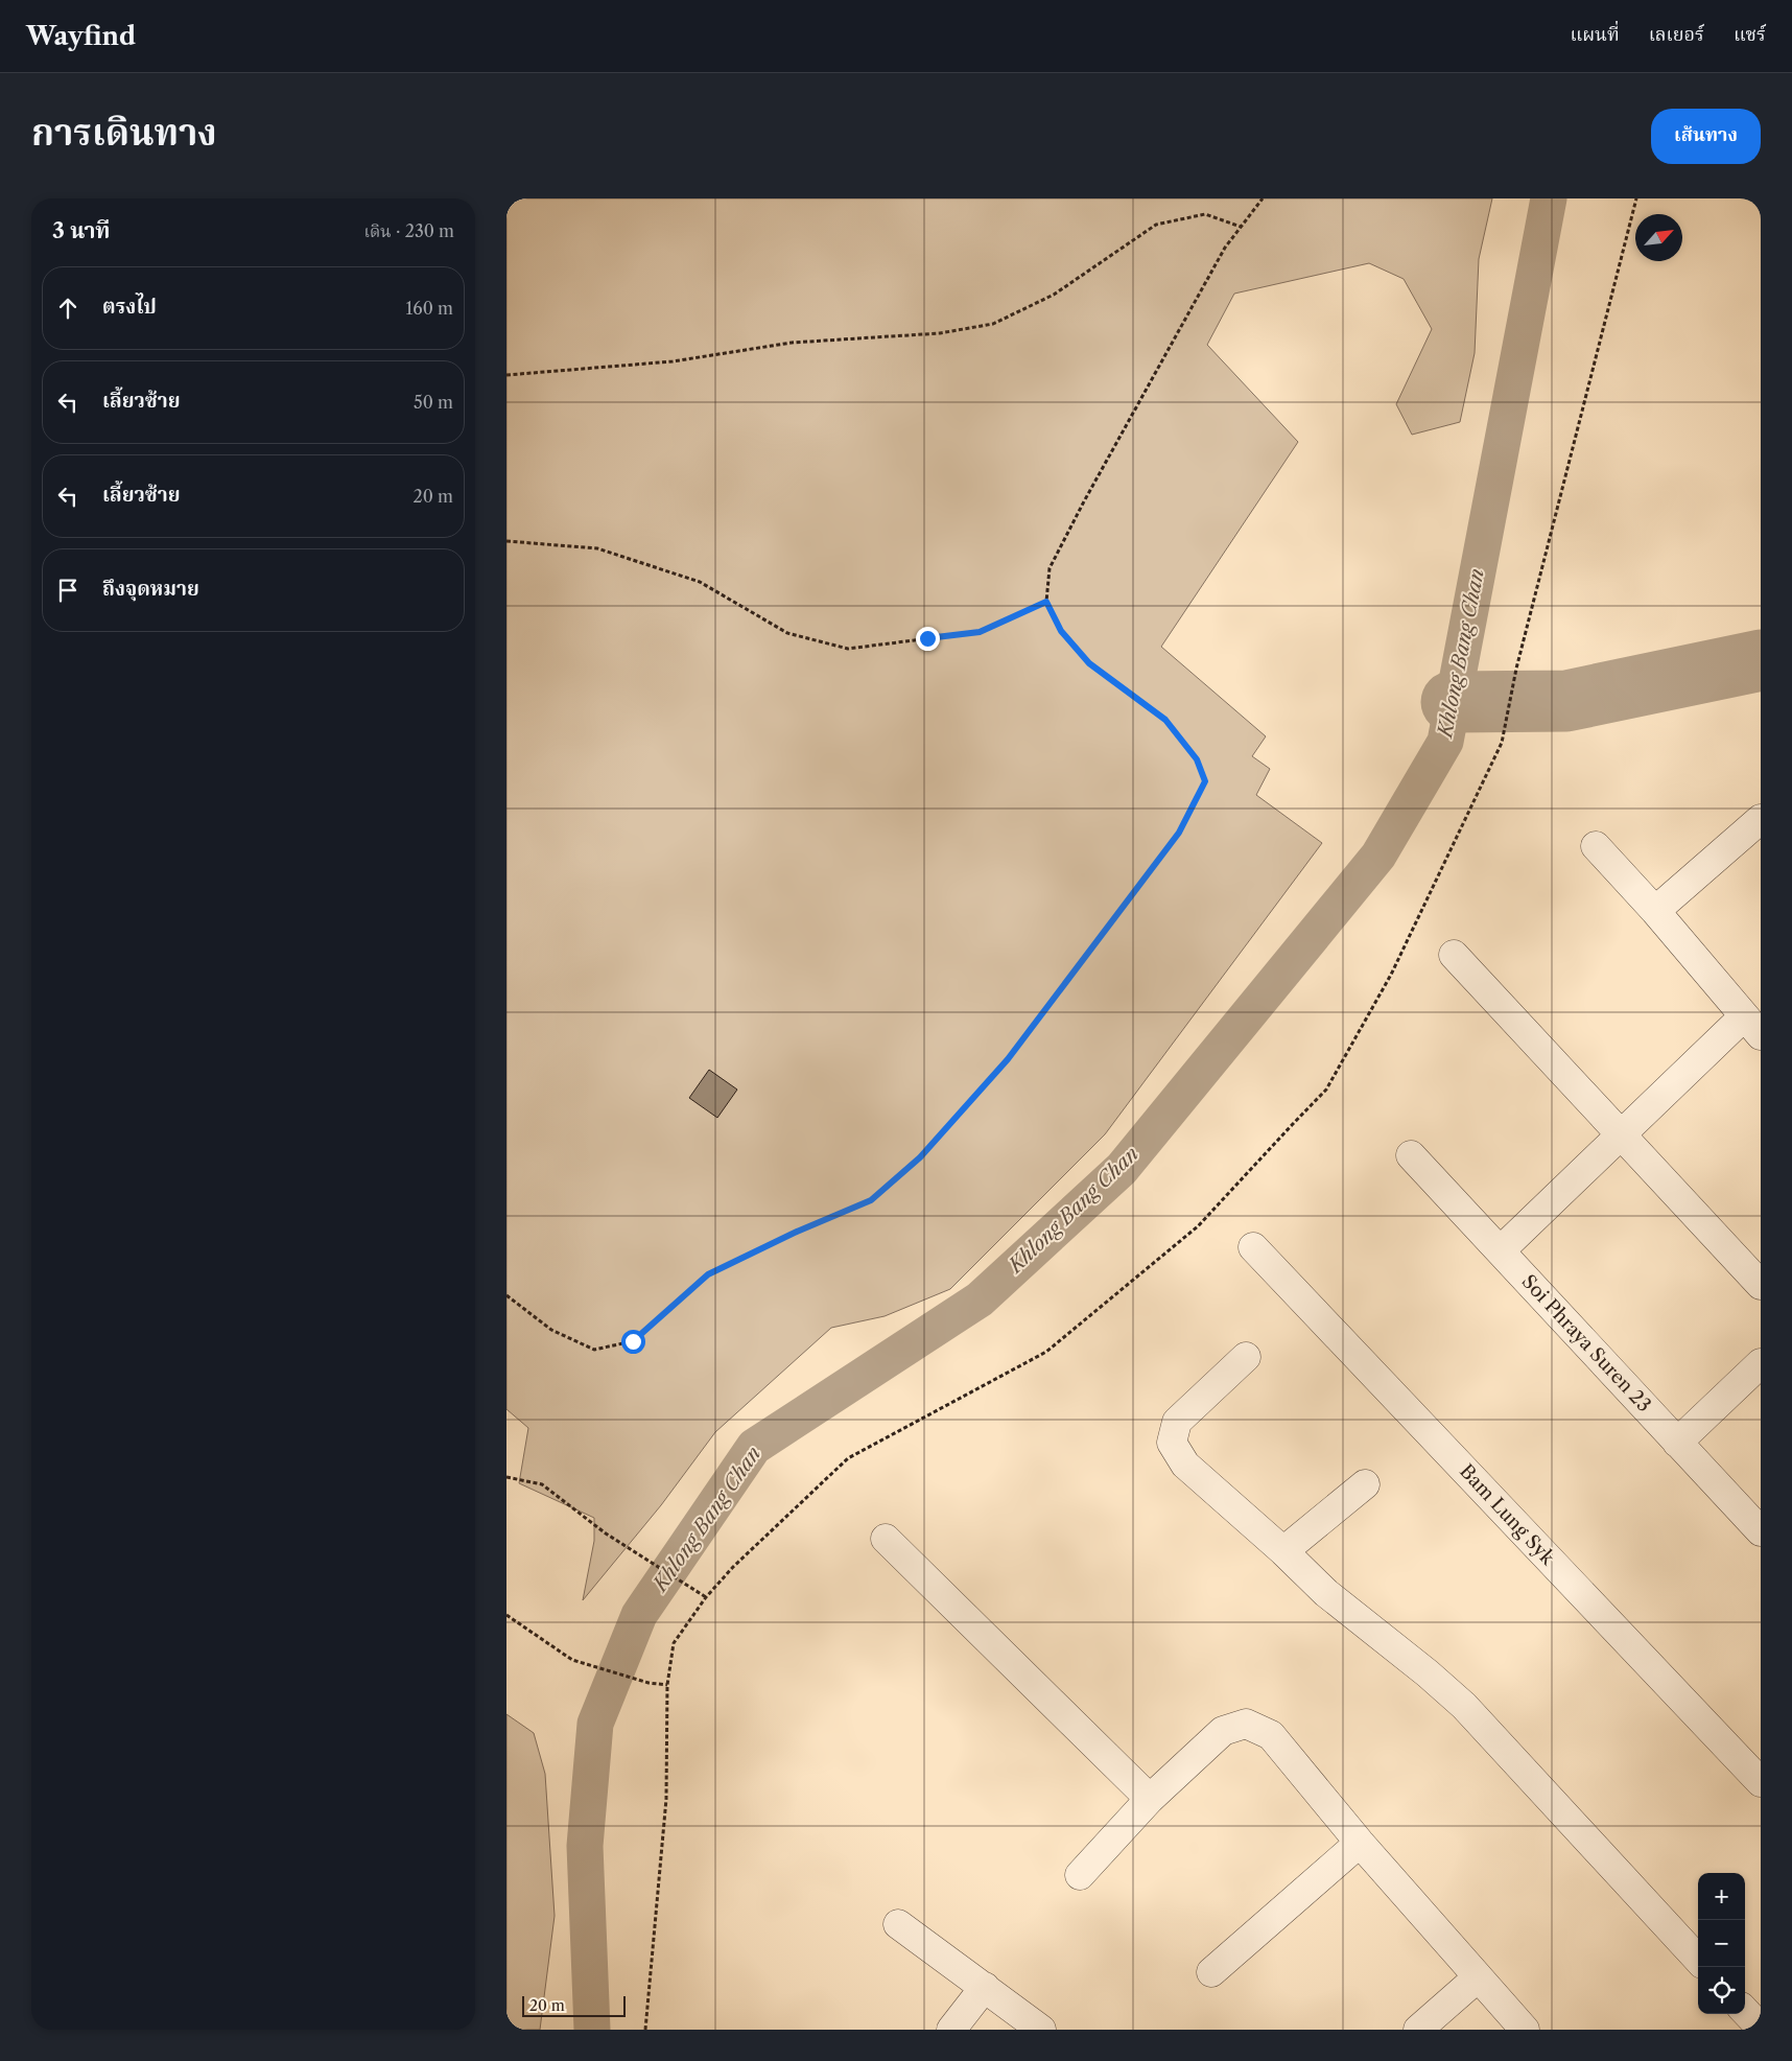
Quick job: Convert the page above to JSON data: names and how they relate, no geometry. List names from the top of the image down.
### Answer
{
  "streets": {
    "street": ["Soi Phraya Suren 23", "Bam Lung Syk"]
  },
  "water": ["Khlong Bang Chan"],
  "scale_bar": "20 m",
  "north": "top right",
  "page": {
    "header": "Wayfind",
    "nav": ["แผนที่", "เลเยอร์", "แชร์"],
    "title": "การเดินทาง",
    "buttons": "เส้นทาง",
    "heading": ["3 นาที", "เดิน · 230 m"],
    "list": [
      ["ตรงไป", "160 m"],
      ["เลี้ยวซ้าย", "50 m"],
      ["เลี้ยวซ้าย", "20 m"],
      "ถึงจุดหมาย"
    ],
    "map_buttons": ["+", "−"],
    "scale": "20 m"
  }
}
